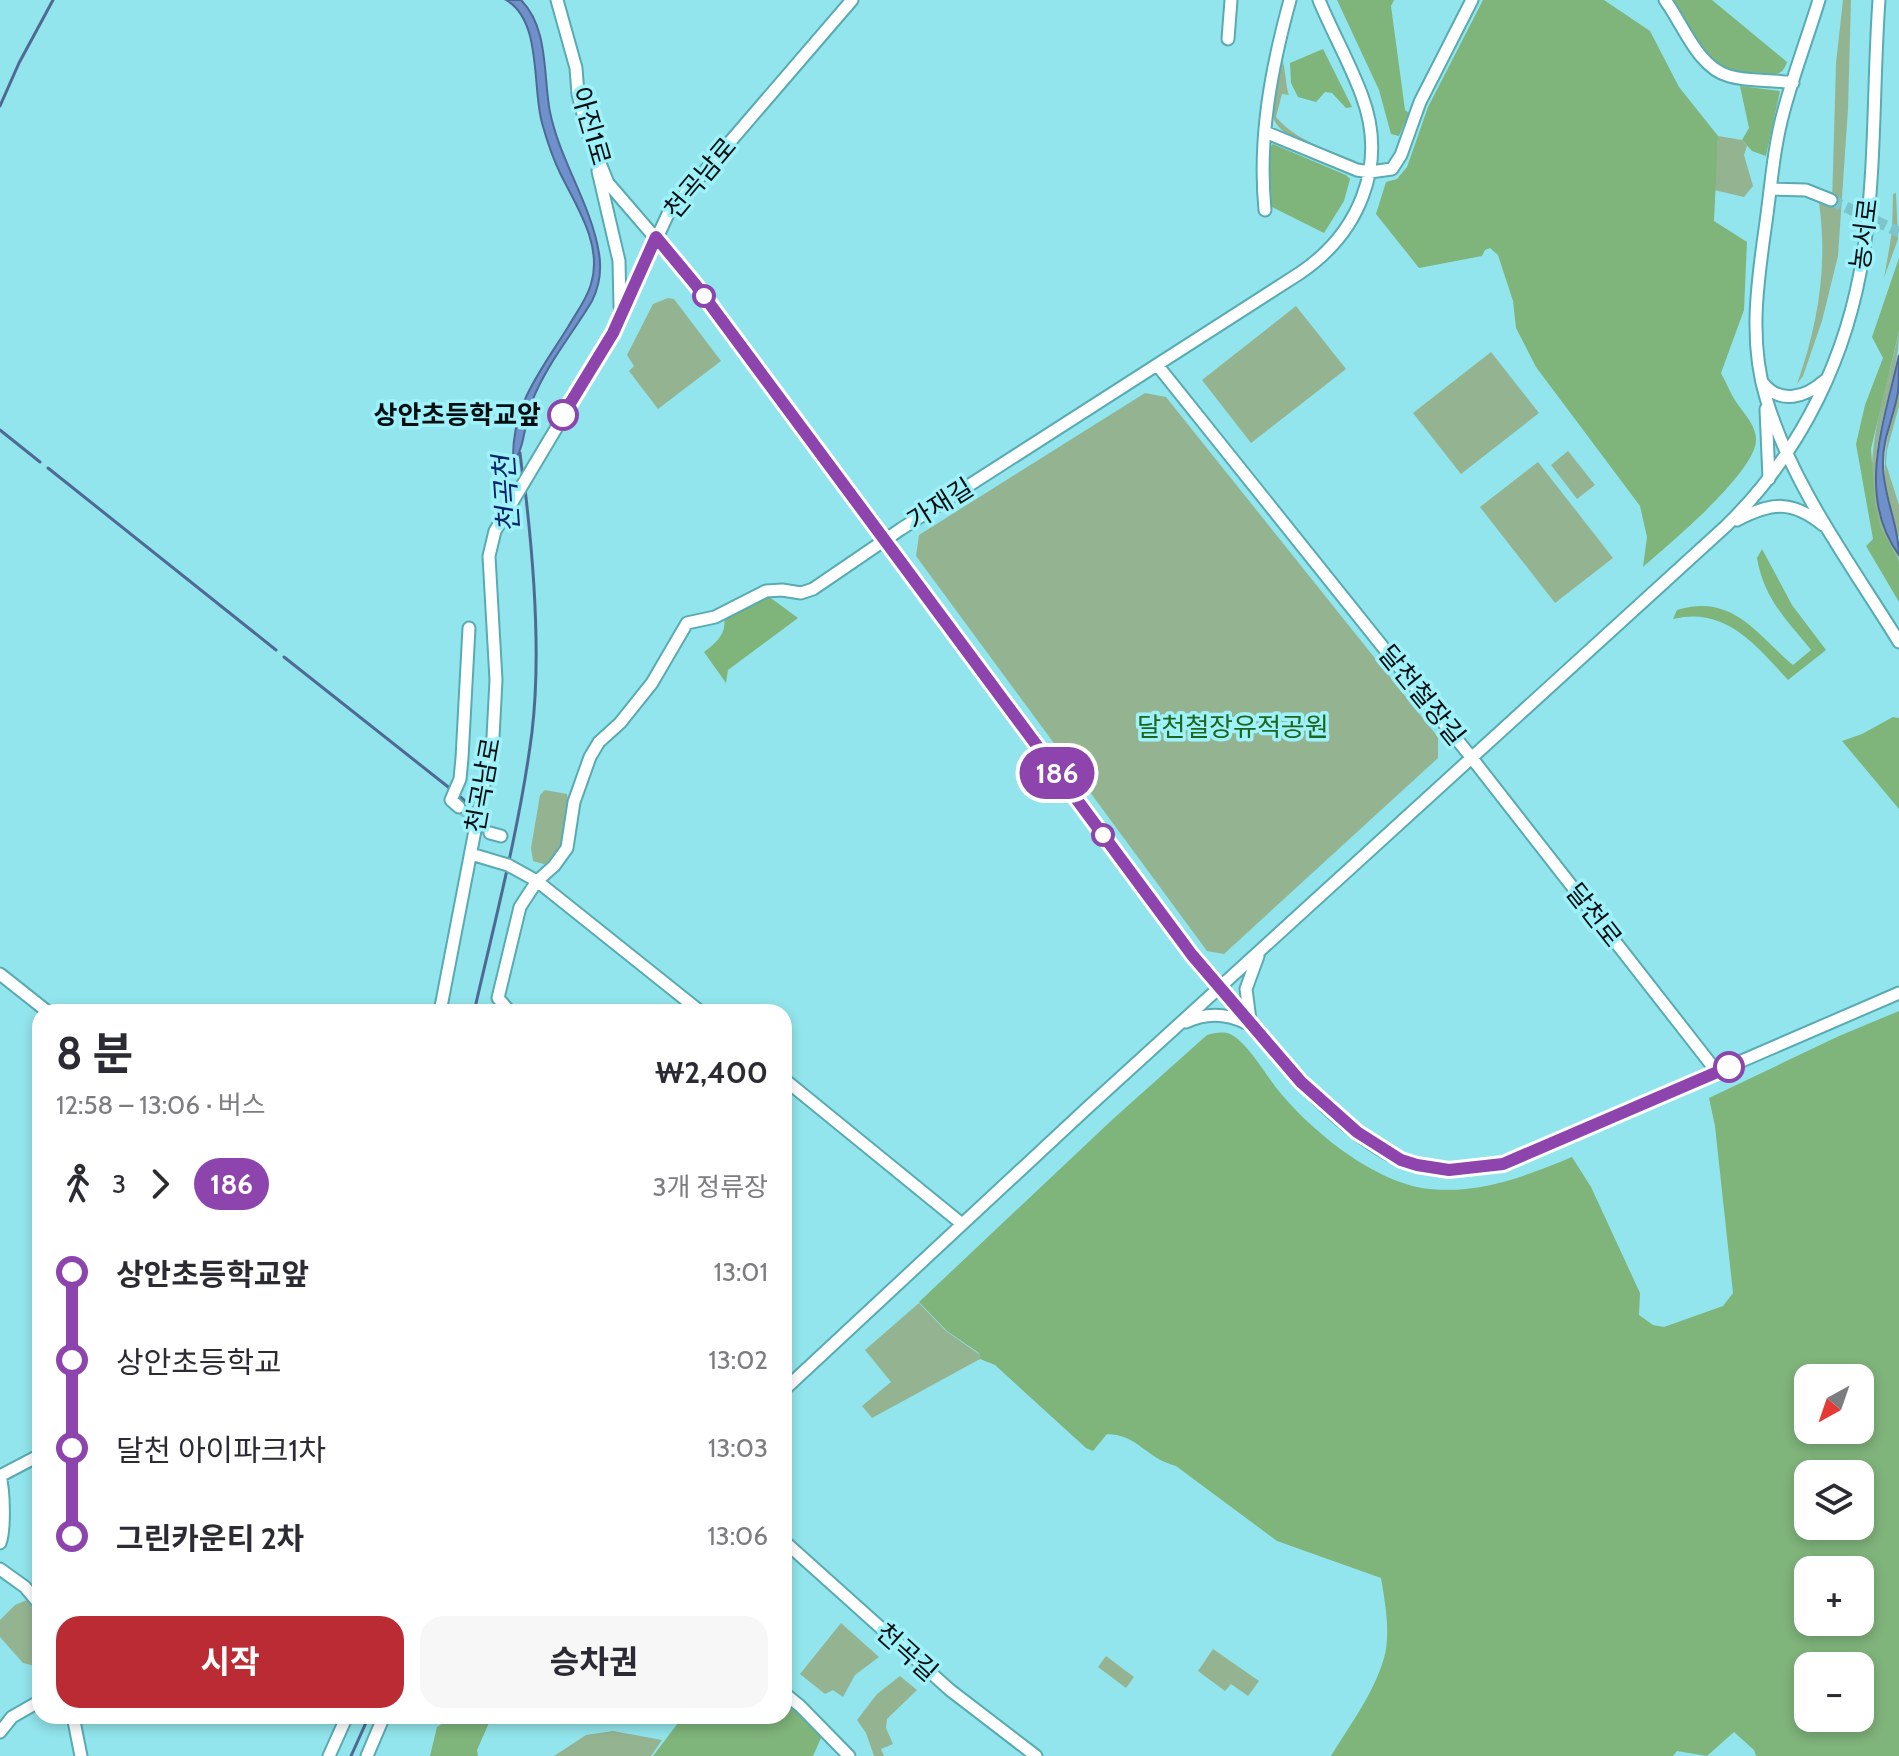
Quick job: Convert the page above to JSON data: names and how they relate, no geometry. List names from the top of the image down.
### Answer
{
  "streets": {
    "street": [
      "아진1로",
      "천곡남로",
      "농서로",
      "가재길",
      "달천철장길",
      "달천로",
      "천곡길"
    ]
  },
  "crossings": [
    ["아진1로", "천곡남로"],
    ["가재길", "달천철장길"],
    ["달천철장길", "달천로"]
  ],
  "water": ["천곡천"],
  "parks": ["달천철장유적공원"],
  "places": ["상안초등학교앞"],
  "lines": ["bus line 186"],
  "north": "bottom left",
  "page": {
    "on_map": "186",
    "heading": ["8 분", "12:58 – 13:06 · 버스", "₩2,400"],
    "legs": ["3", "186", "3개 정류장"],
    "list": [
      {
        "name": "상안초등학교앞",
        "value": "13:01"
      },
      {
        "name": "상안초등학교",
        "value": "13:02"
      },
      {
        "name": "달천 아이파크1차",
        "value": "13:03"
      },
      {
        "name": "그린카운티 2차",
        "value": "13:06"
      }
    ],
    "map_buttons": ["+", "−"],
    "buttons": ["시작", "승차권"]
  }
}
